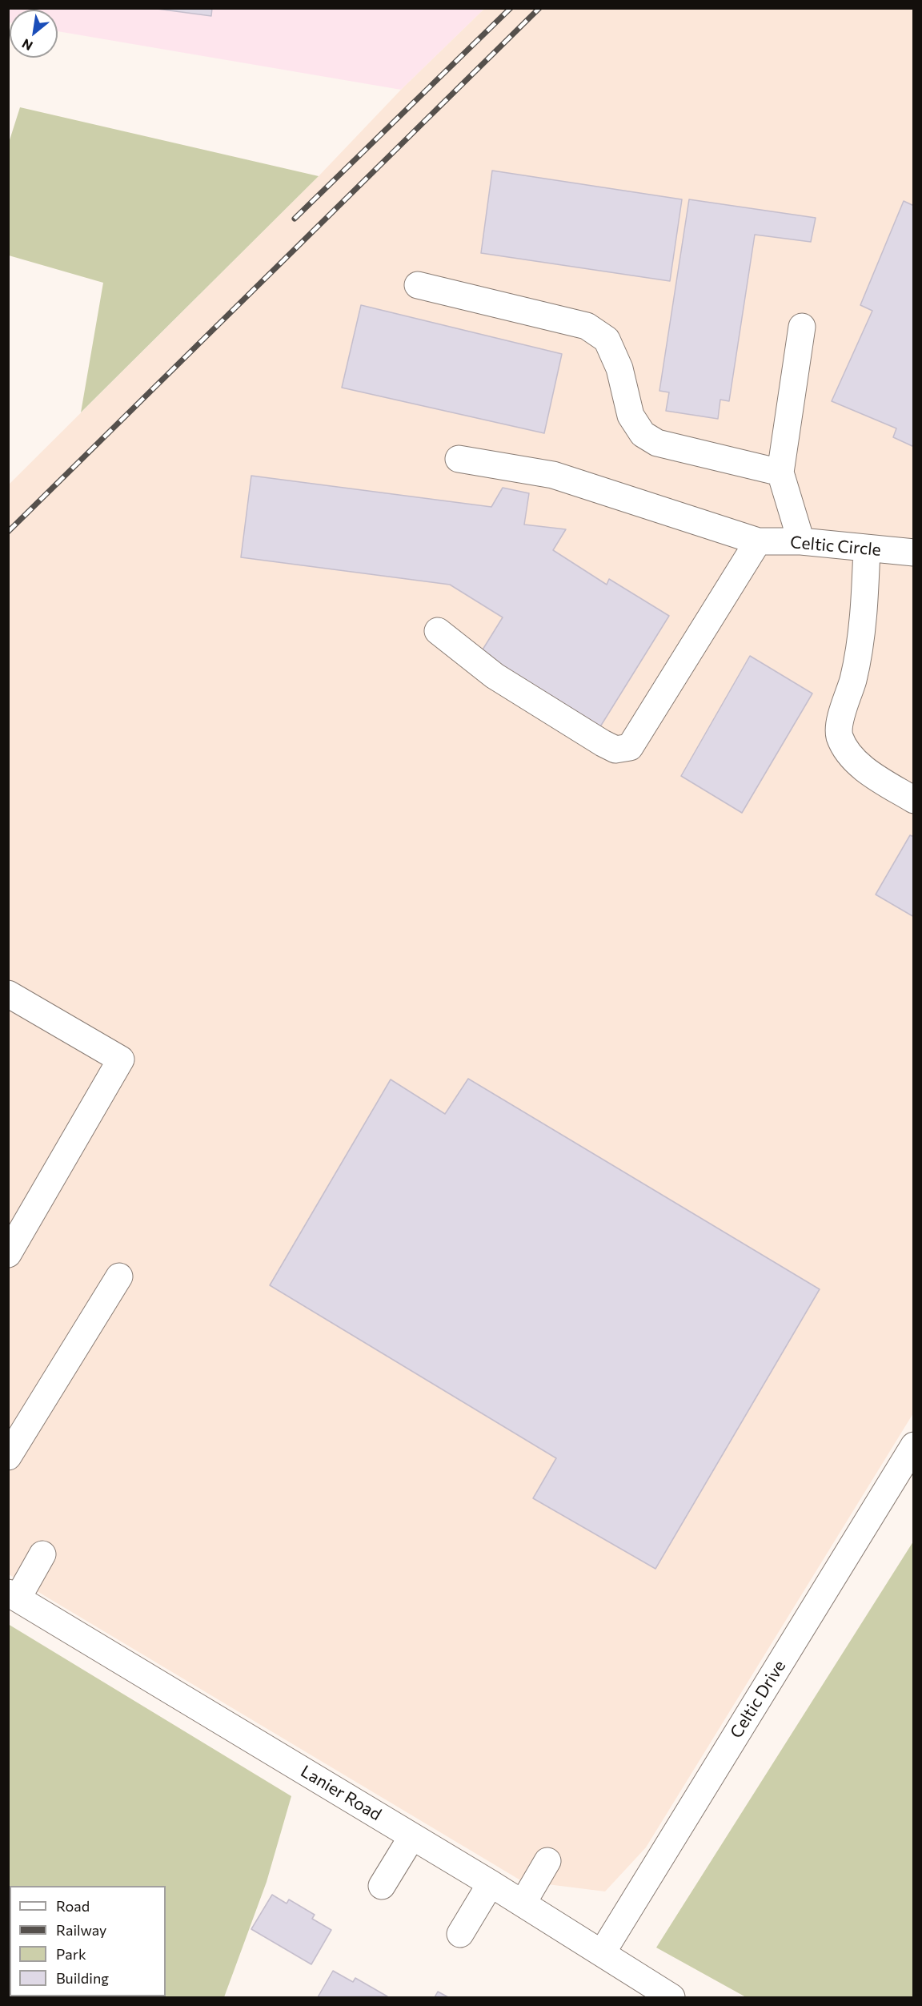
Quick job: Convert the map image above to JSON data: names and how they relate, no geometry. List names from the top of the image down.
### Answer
{
  "streets": {
    "street": ["Celtic Circle", "Celtic Drive", "Lanier Road"]
  },
  "crossings": [
    ["Celtic Drive", "Lanier Road"]
  ],
  "legend": [
    "Road",
    "Railway",
    "Park",
    "Building"
  ],
  "north": "bottom left"
}
